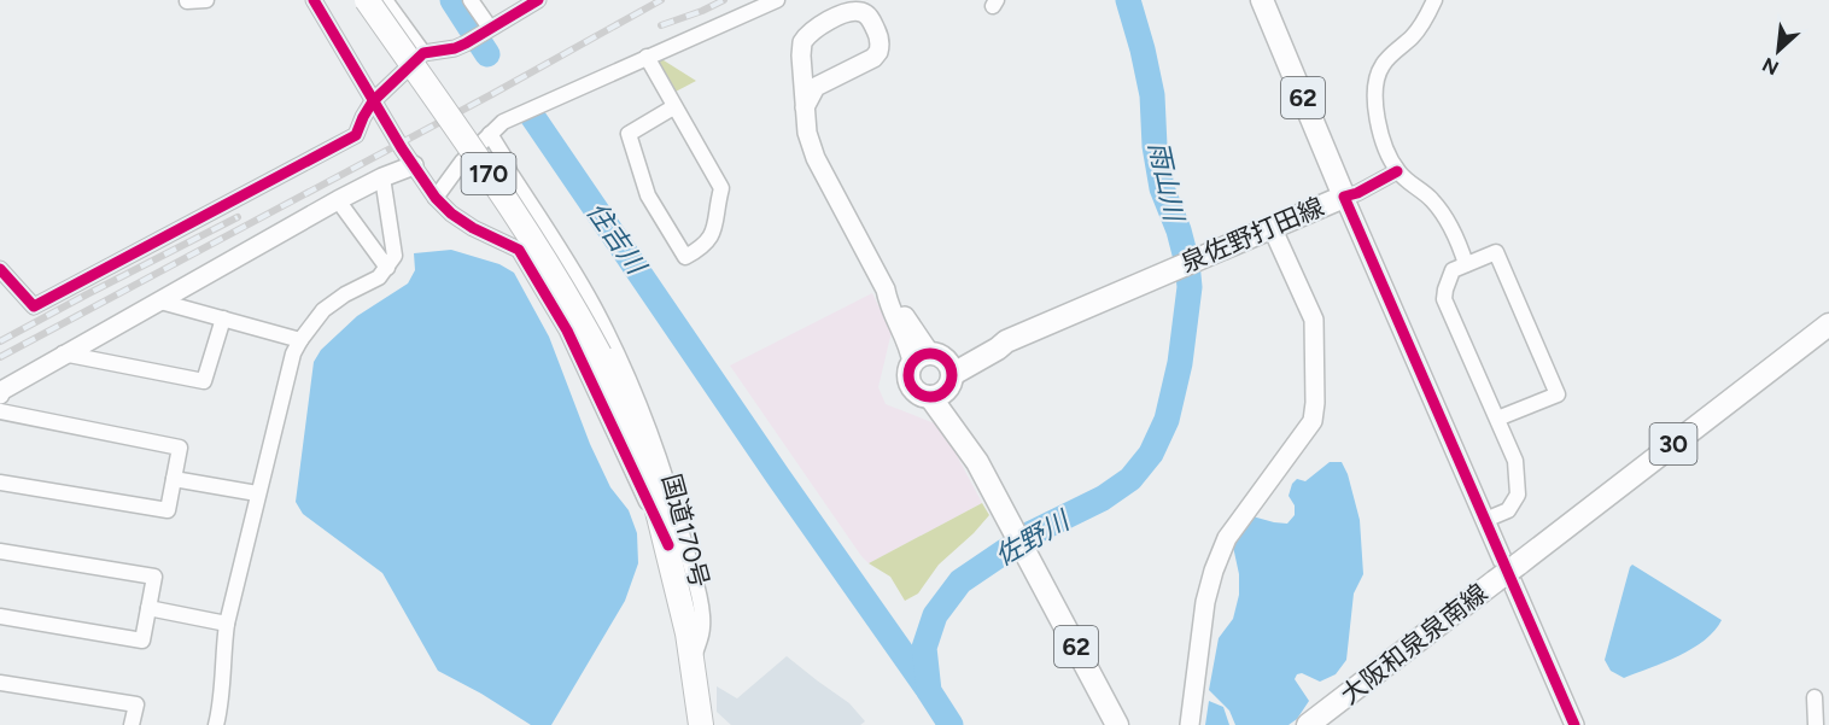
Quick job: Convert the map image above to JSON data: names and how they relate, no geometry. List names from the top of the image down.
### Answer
{
  "streets": {
    "highway": ["170", "国道170号"],
    "main road": [
      "62",
      "泉佐野打田線",
      "30",
      "大阪和泉泉南線"
    ]
  },
  "crossings": [
    ["62", "泉佐野打田線"]
  ],
  "water": ["雨山川", "住吉川", "佐野川"],
  "north": "bottom left"
}
